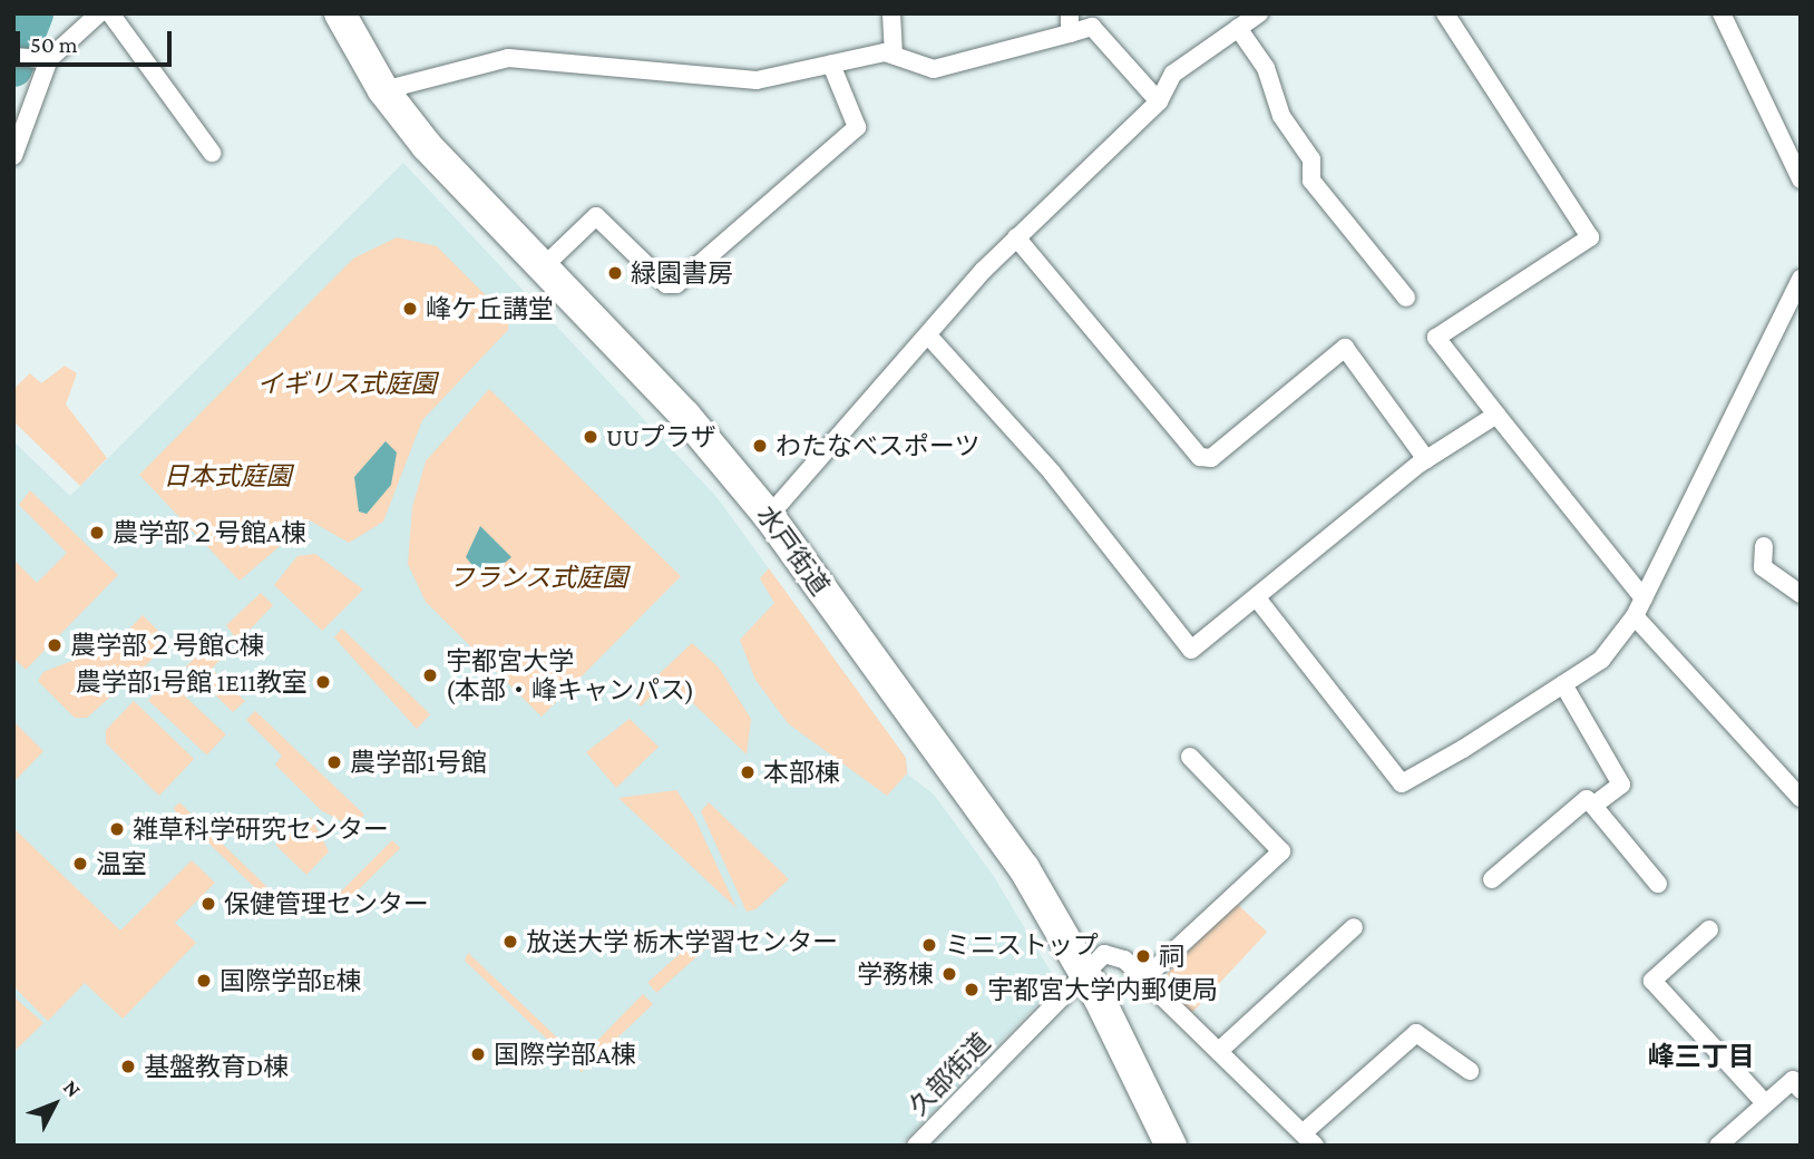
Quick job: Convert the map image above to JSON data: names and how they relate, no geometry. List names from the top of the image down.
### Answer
{
  "streets": {
    "highway": ["水戸街道"],
    "street": ["久部街道"]
  },
  "crossings": [
    ["水戸街道", "久部街道"]
  ],
  "districts": ["峰三丁目"],
  "parks": ["イギリス式庭園", "日本式庭園", "フランス式庭園"],
  "places": [
    "緑園書房",
    "峰ケ丘講堂",
    "UUプラザ",
    "わたなべスポーツ",
    "農学部２号館A棟",
    "農学部２号館C棟",
    "宇都宮大学 (本部・峰キャンパス)",
    "農学部1号館 1E11教室",
    "農学部1号館",
    "本部棟",
    "雑草科学研究センター",
    "温室",
    "保健管理センター",
    "放送大学 栃木学習センター",
    "ミニストップ",
    "祠",
    "学務棟",
    "国際学部E棟",
    "宇都宮大学内郵便局",
    "国際学部A棟",
    "基盤教育D棟"
  ],
  "scale_bar": "50 m",
  "north": "top right"
}
